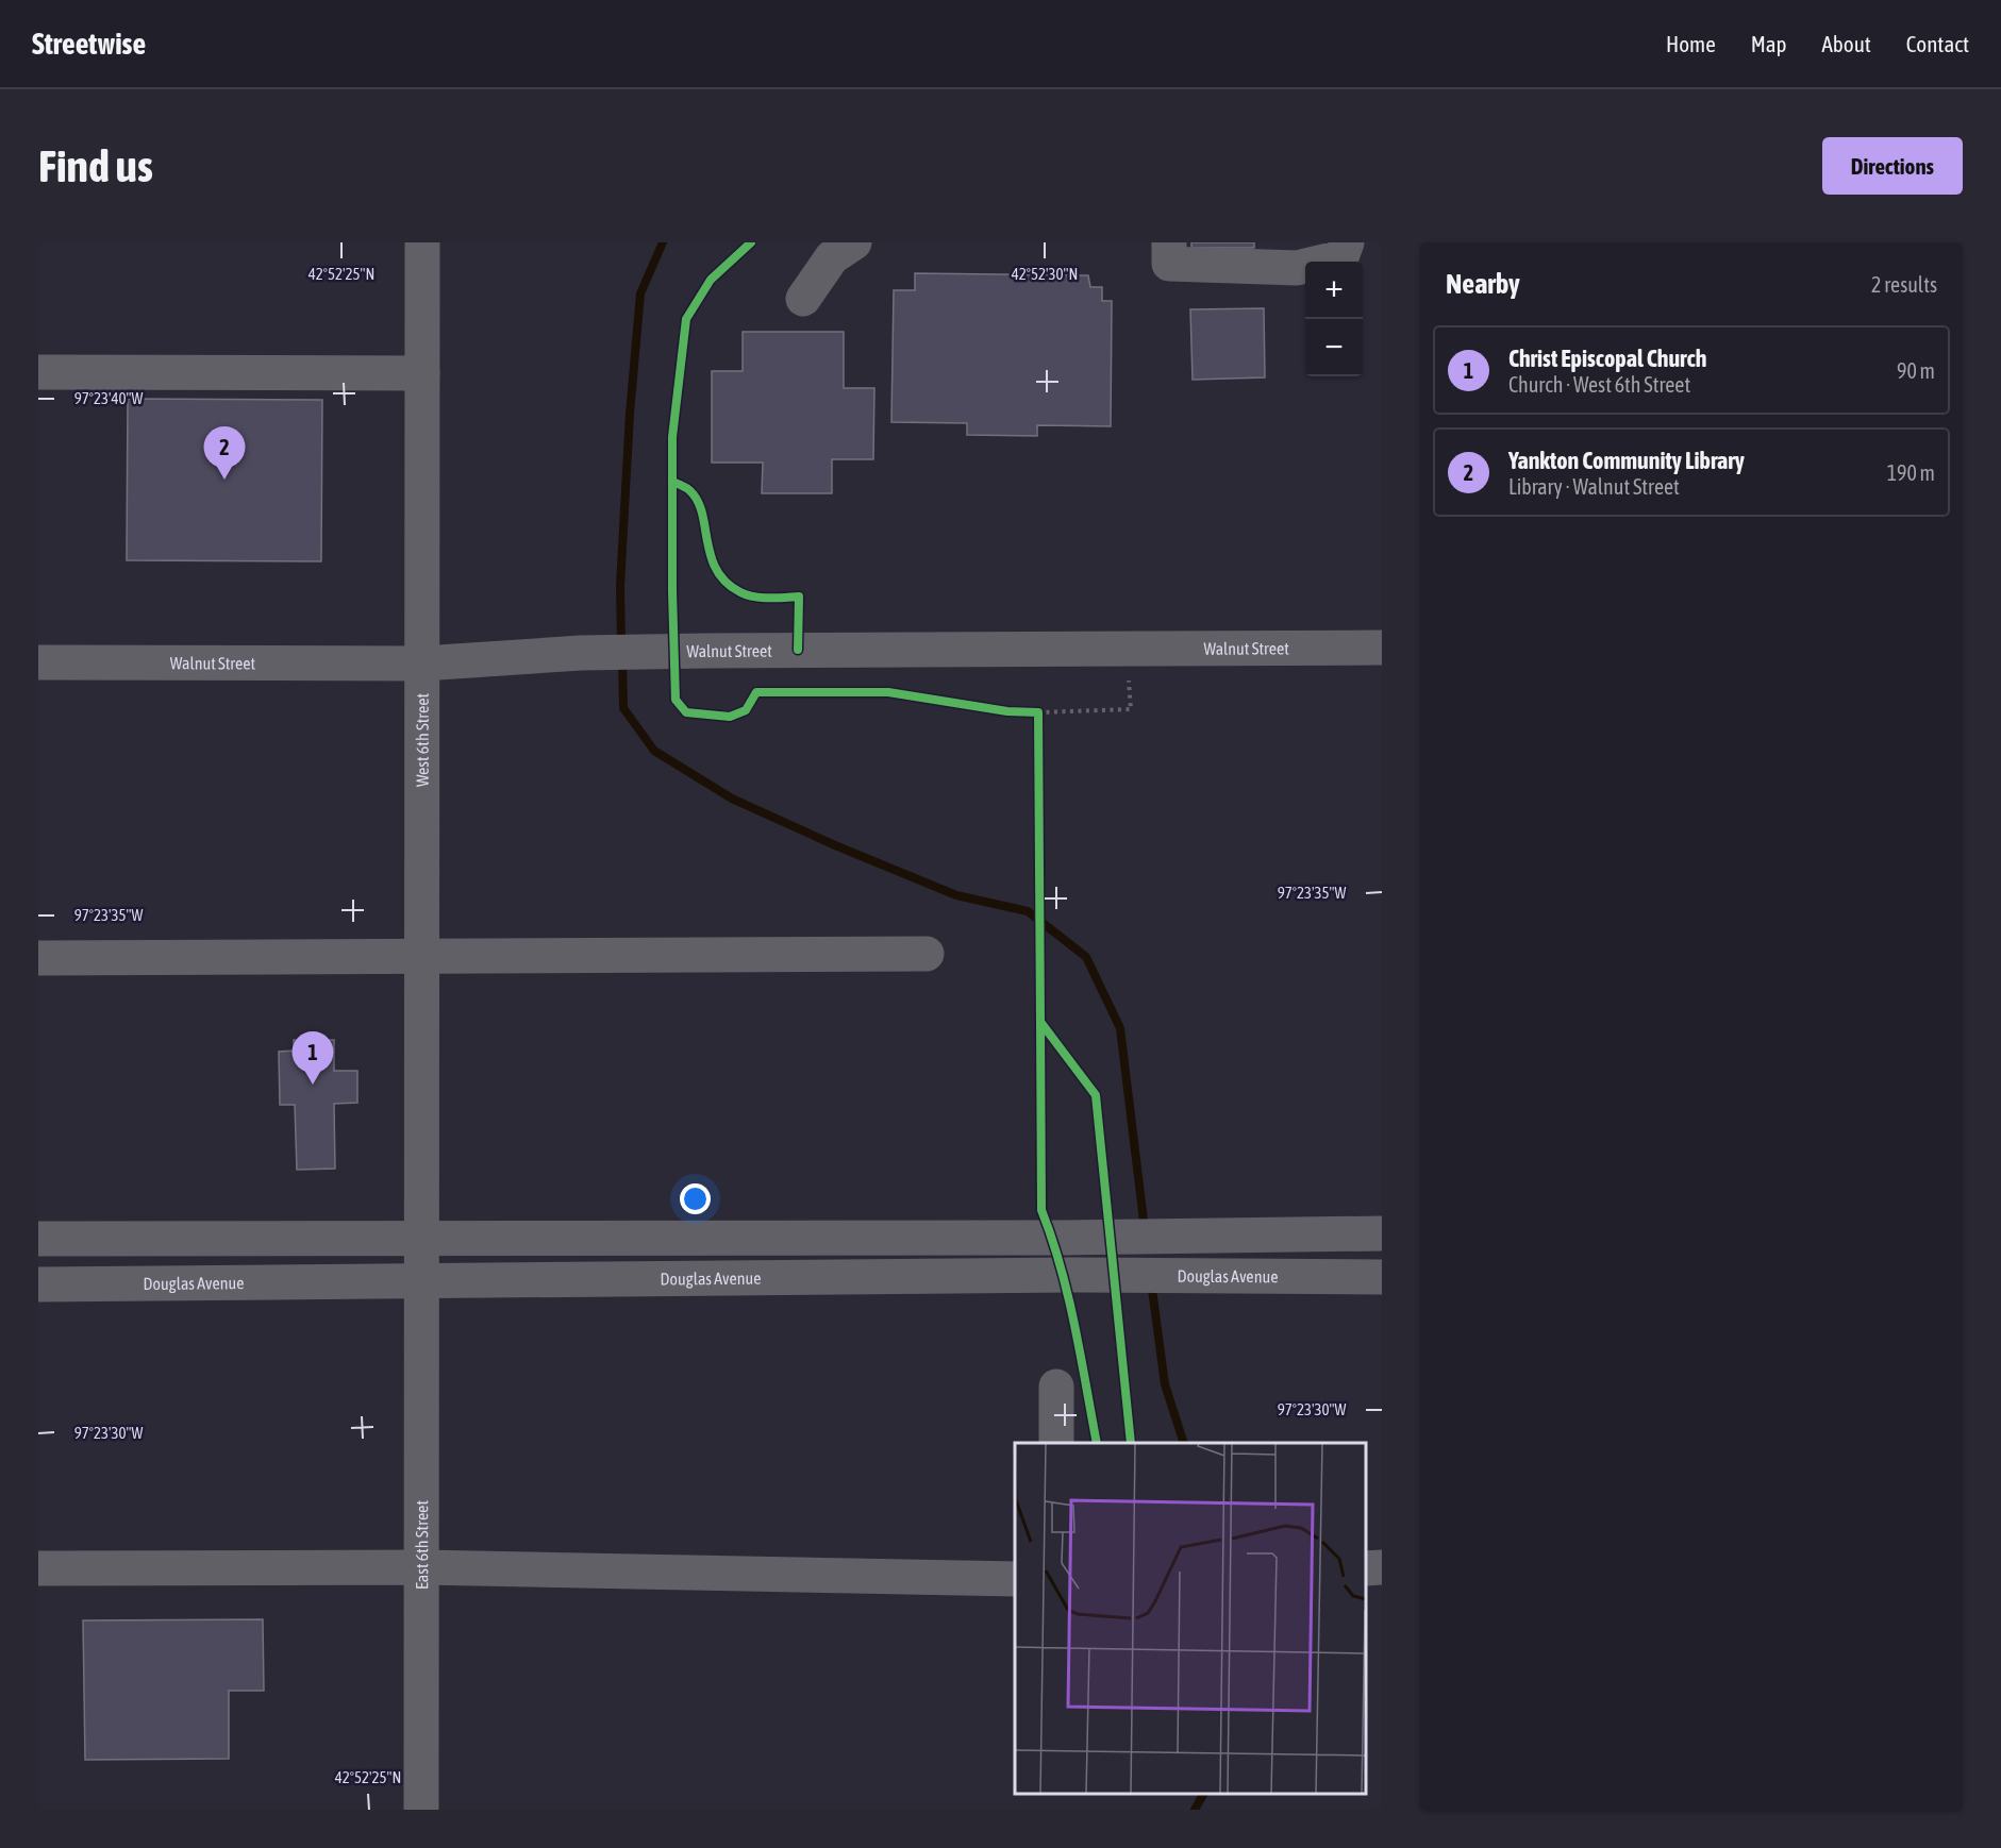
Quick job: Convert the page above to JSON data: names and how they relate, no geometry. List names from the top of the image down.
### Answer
{
  "streets": {
    "street": [
      "Walnut Street",
      "West 6th Street",
      "Douglas Avenue",
      "East 6th Street"
    ]
  },
  "crossings": [
    ["Walnut Street", "West 6th Street"],
    ["West 6th Street", "East 6th Street"],
    ["Douglas Avenue", "East 6th Street"]
  ],
  "page": {
    "header": "Streetwise",
    "nav": [
      "Home",
      "Map",
      "About",
      "Contact"
    ],
    "buttons": "Directions",
    "title": "Find us",
    "heading": ["Nearby", "2 results"],
    "map_buttons": ["+", "−"],
    "list": [
      {
        "mark": "1",
        "name": "Christ Episcopal Church",
        "note": "Church · West 6th Street",
        "value": "90 m"
      },
      {
        "mark": "2",
        "name": "Yankton Community Library",
        "note": "Library · Walnut Street",
        "value": "190 m"
      }
    ],
    "pins": ["2", "1"]
  },
  "coordinates": [
    "42°52'25\"N",
    "42°52'30\"N",
    "97°23'40\"W",
    "97°23'35\"W",
    "97°23'30\"W"
  ]
}
